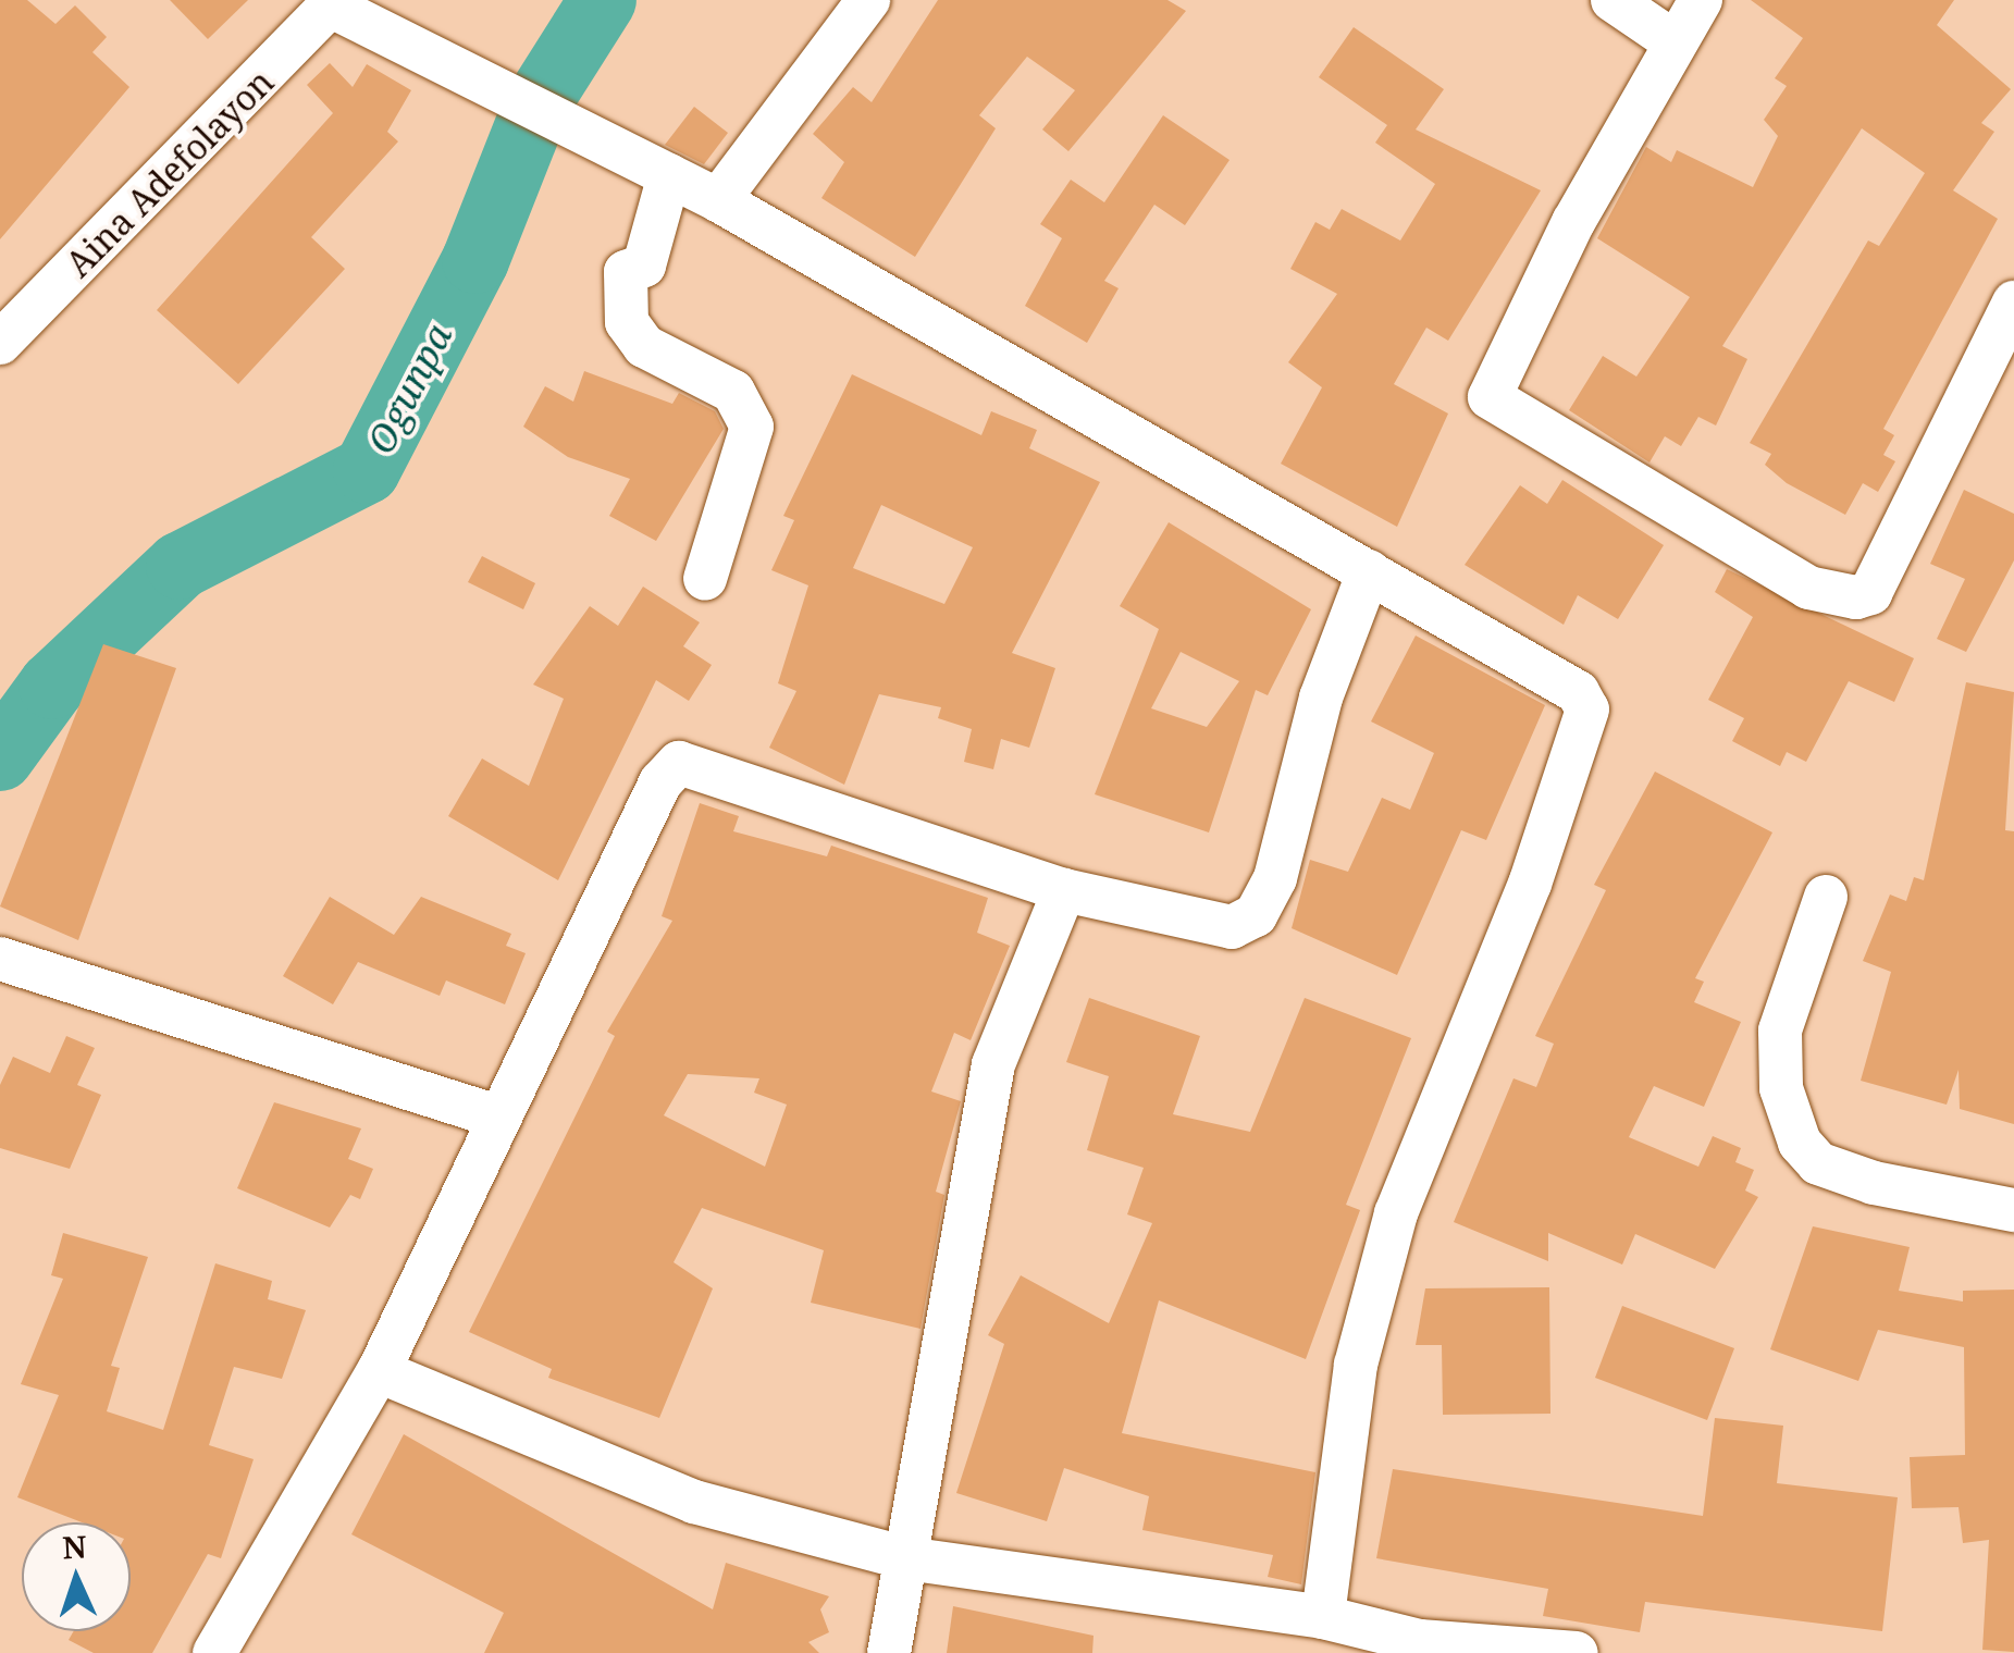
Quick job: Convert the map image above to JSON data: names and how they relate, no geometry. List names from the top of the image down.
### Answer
{
  "streets": {
    "street": ["Aina Adefolayon"]
  },
  "water": ["Ogunpa"],
  "north": "top"
}
